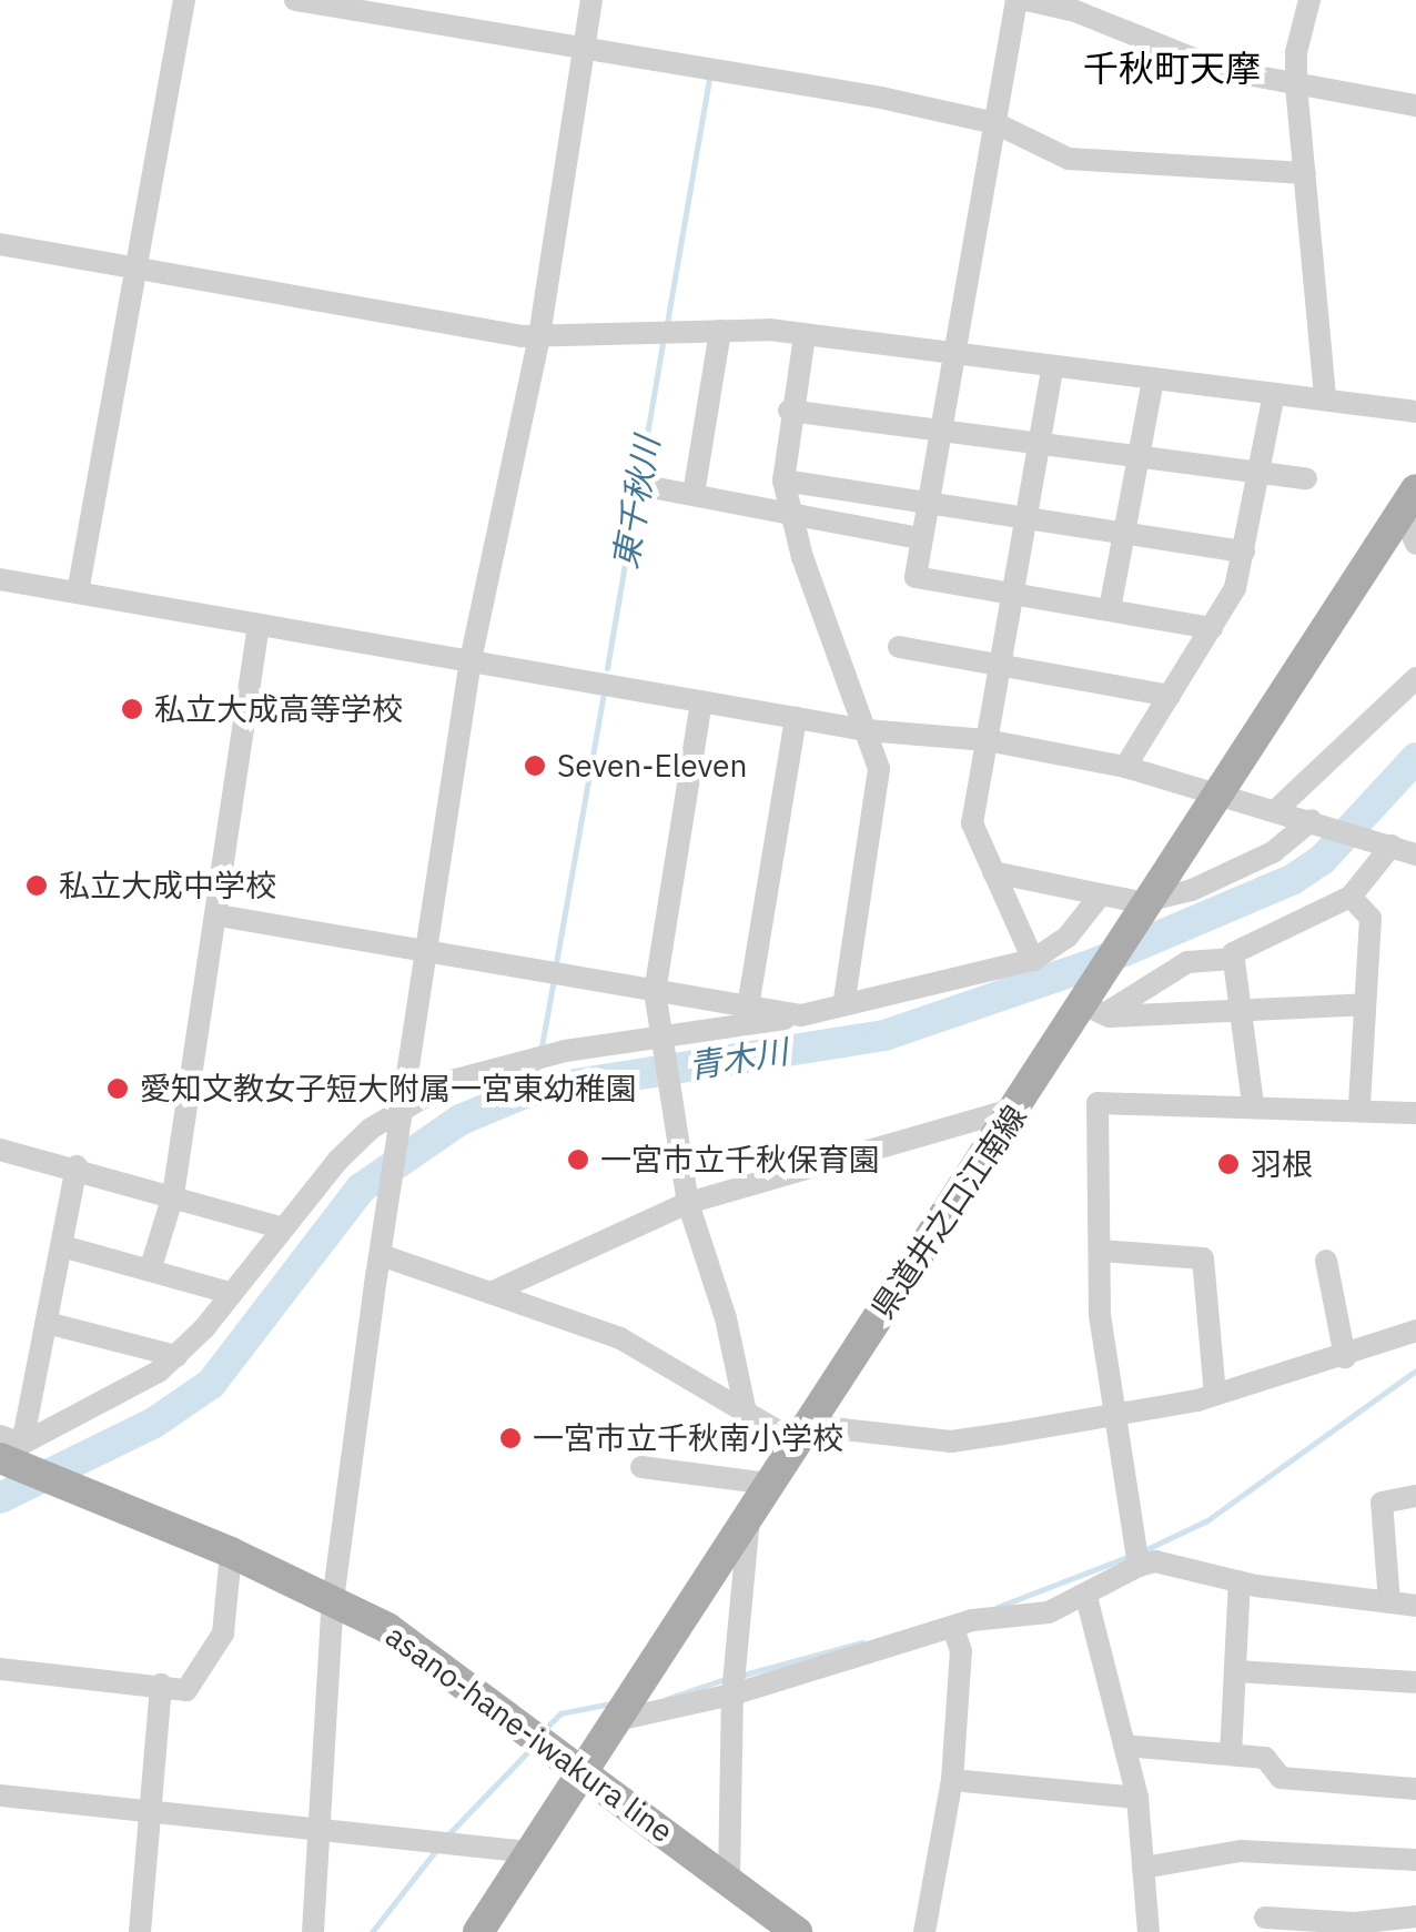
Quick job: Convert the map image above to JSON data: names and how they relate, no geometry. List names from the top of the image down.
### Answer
{
  "streets": {
    "main road": ["県道井之口江南線", "asano-hane-iwakura line"]
  },
  "crossings": [
    ["県道井之口江南線", "asano-hane-iwakura line"]
  ],
  "districts": ["千秋町天摩"],
  "water": ["東千秋川", "青木川"],
  "places": [
    "私立大成高等学校",
    "Seven-Eleven",
    "私立大成中学校",
    "愛知文教女子短大附属一宮東幼稚園",
    "一宮市立千秋保育園",
    "羽根",
    "一宮市立千秋南小学校"
  ]
}
